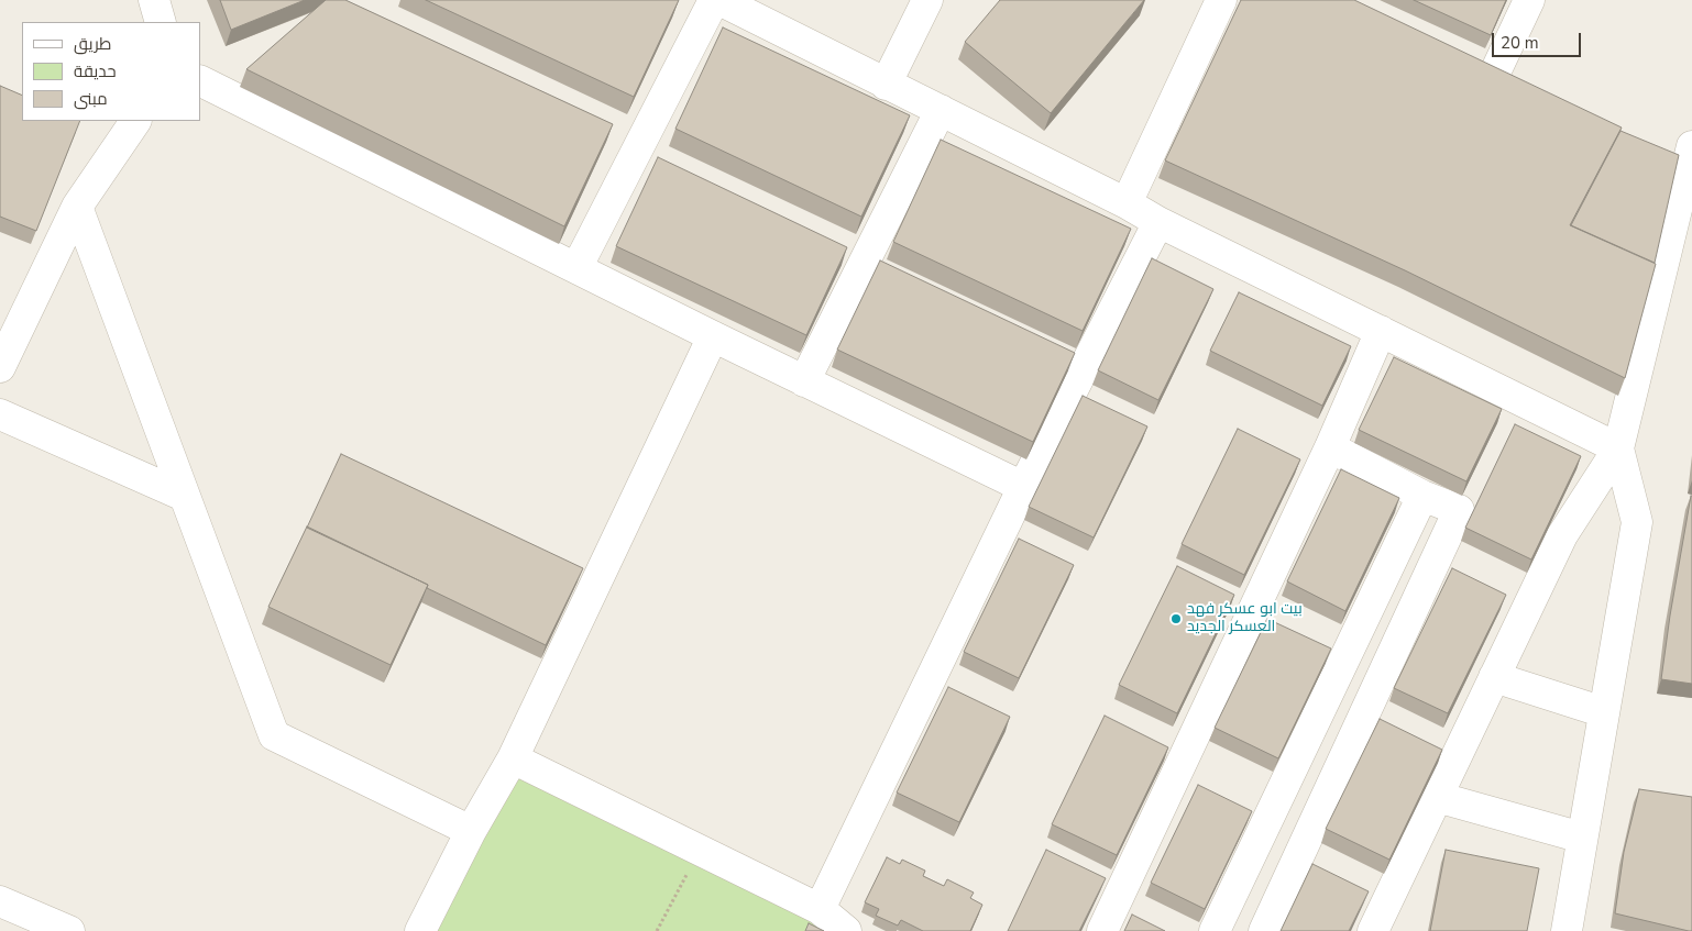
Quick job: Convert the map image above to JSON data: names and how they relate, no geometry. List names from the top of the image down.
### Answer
{
  "places": ["بيت ابو عسكر فهد العسكر الجديد"],
  "legend": ["طريق", "حديقة", "مبنى"],
  "scale_bar": "20 m"
}
